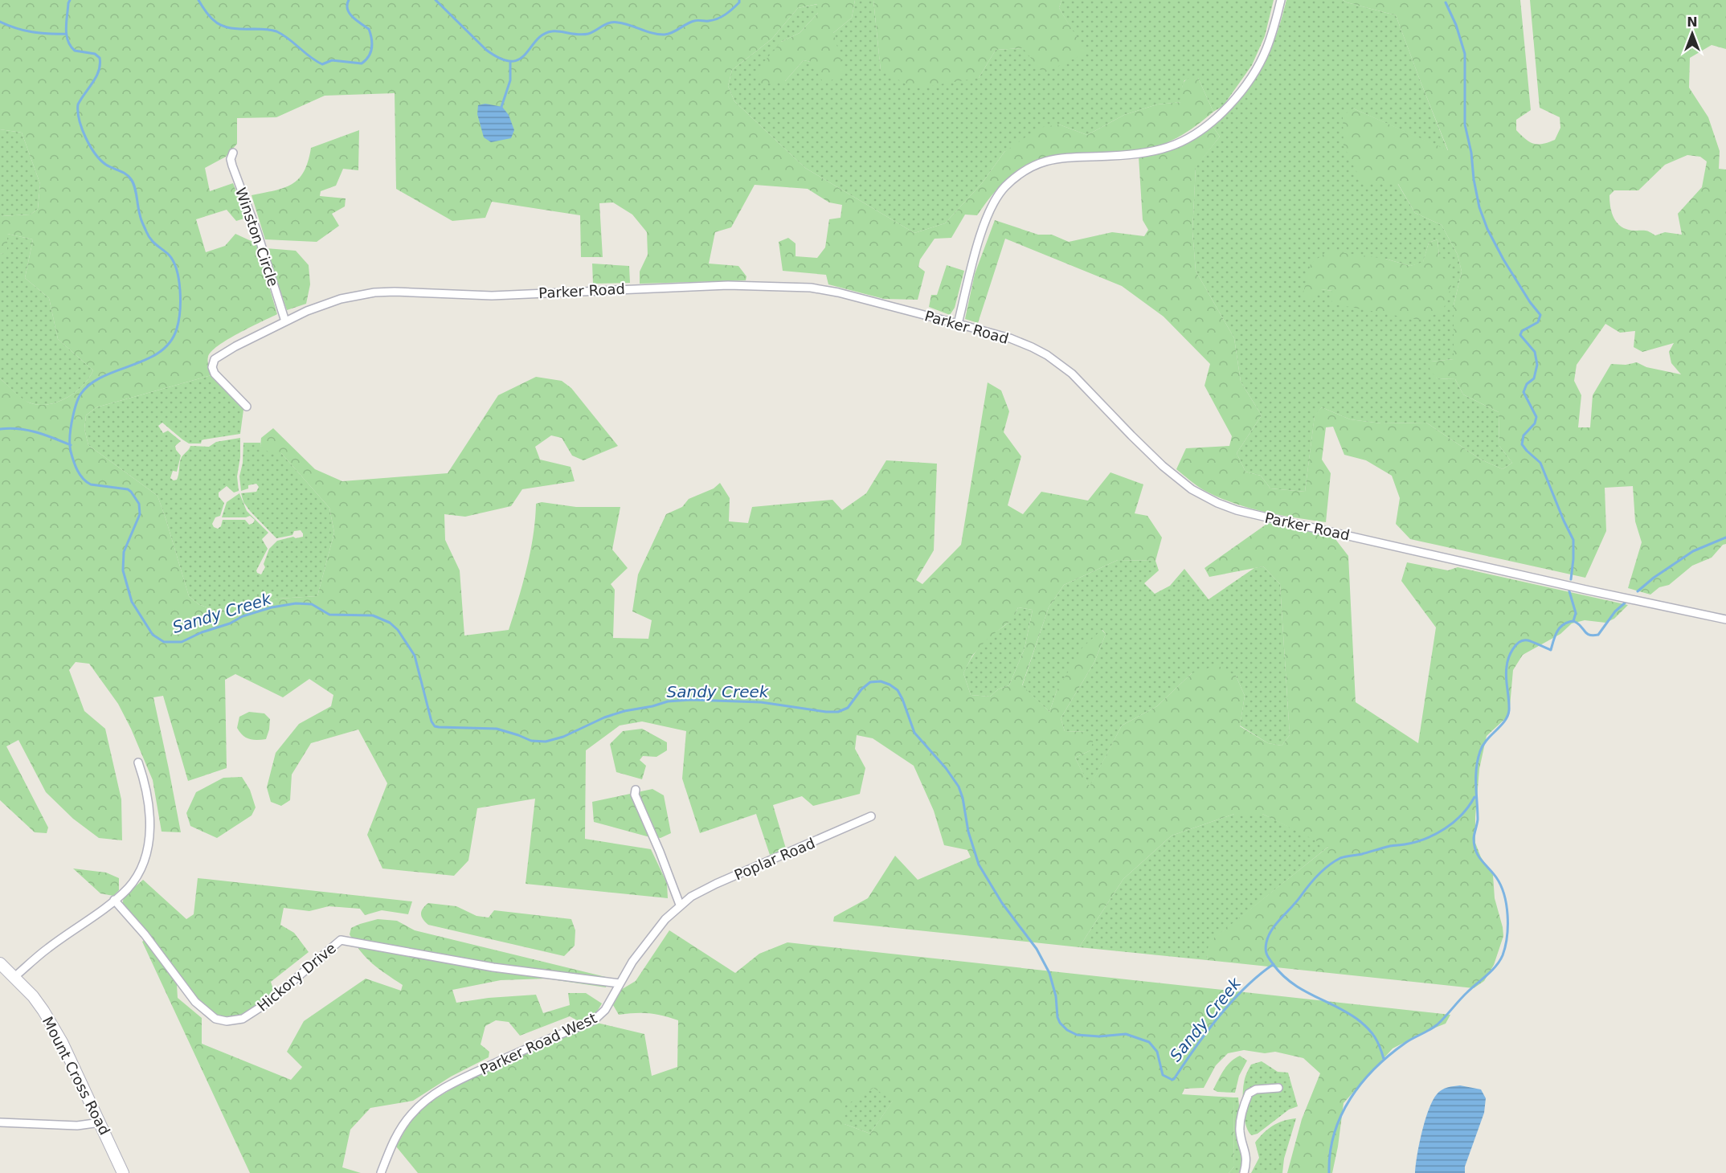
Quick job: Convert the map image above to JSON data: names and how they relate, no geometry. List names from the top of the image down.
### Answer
{
  "streets": {
    "main road": ["Mount Cross Road"],
    "street": [
      "Winston Circle",
      "Parker Road",
      "Poplar Road",
      "Hickory Drive",
      "Parker Road West"
    ]
  },
  "crossings": [
    ["Winston Circle", "Parker Road"],
    ["Poplar Road", "Parker Road West"],
    ["Hickory Drive", "Parker Road West"]
  ],
  "water": ["Sandy Creek"],
  "north": "top"
}
